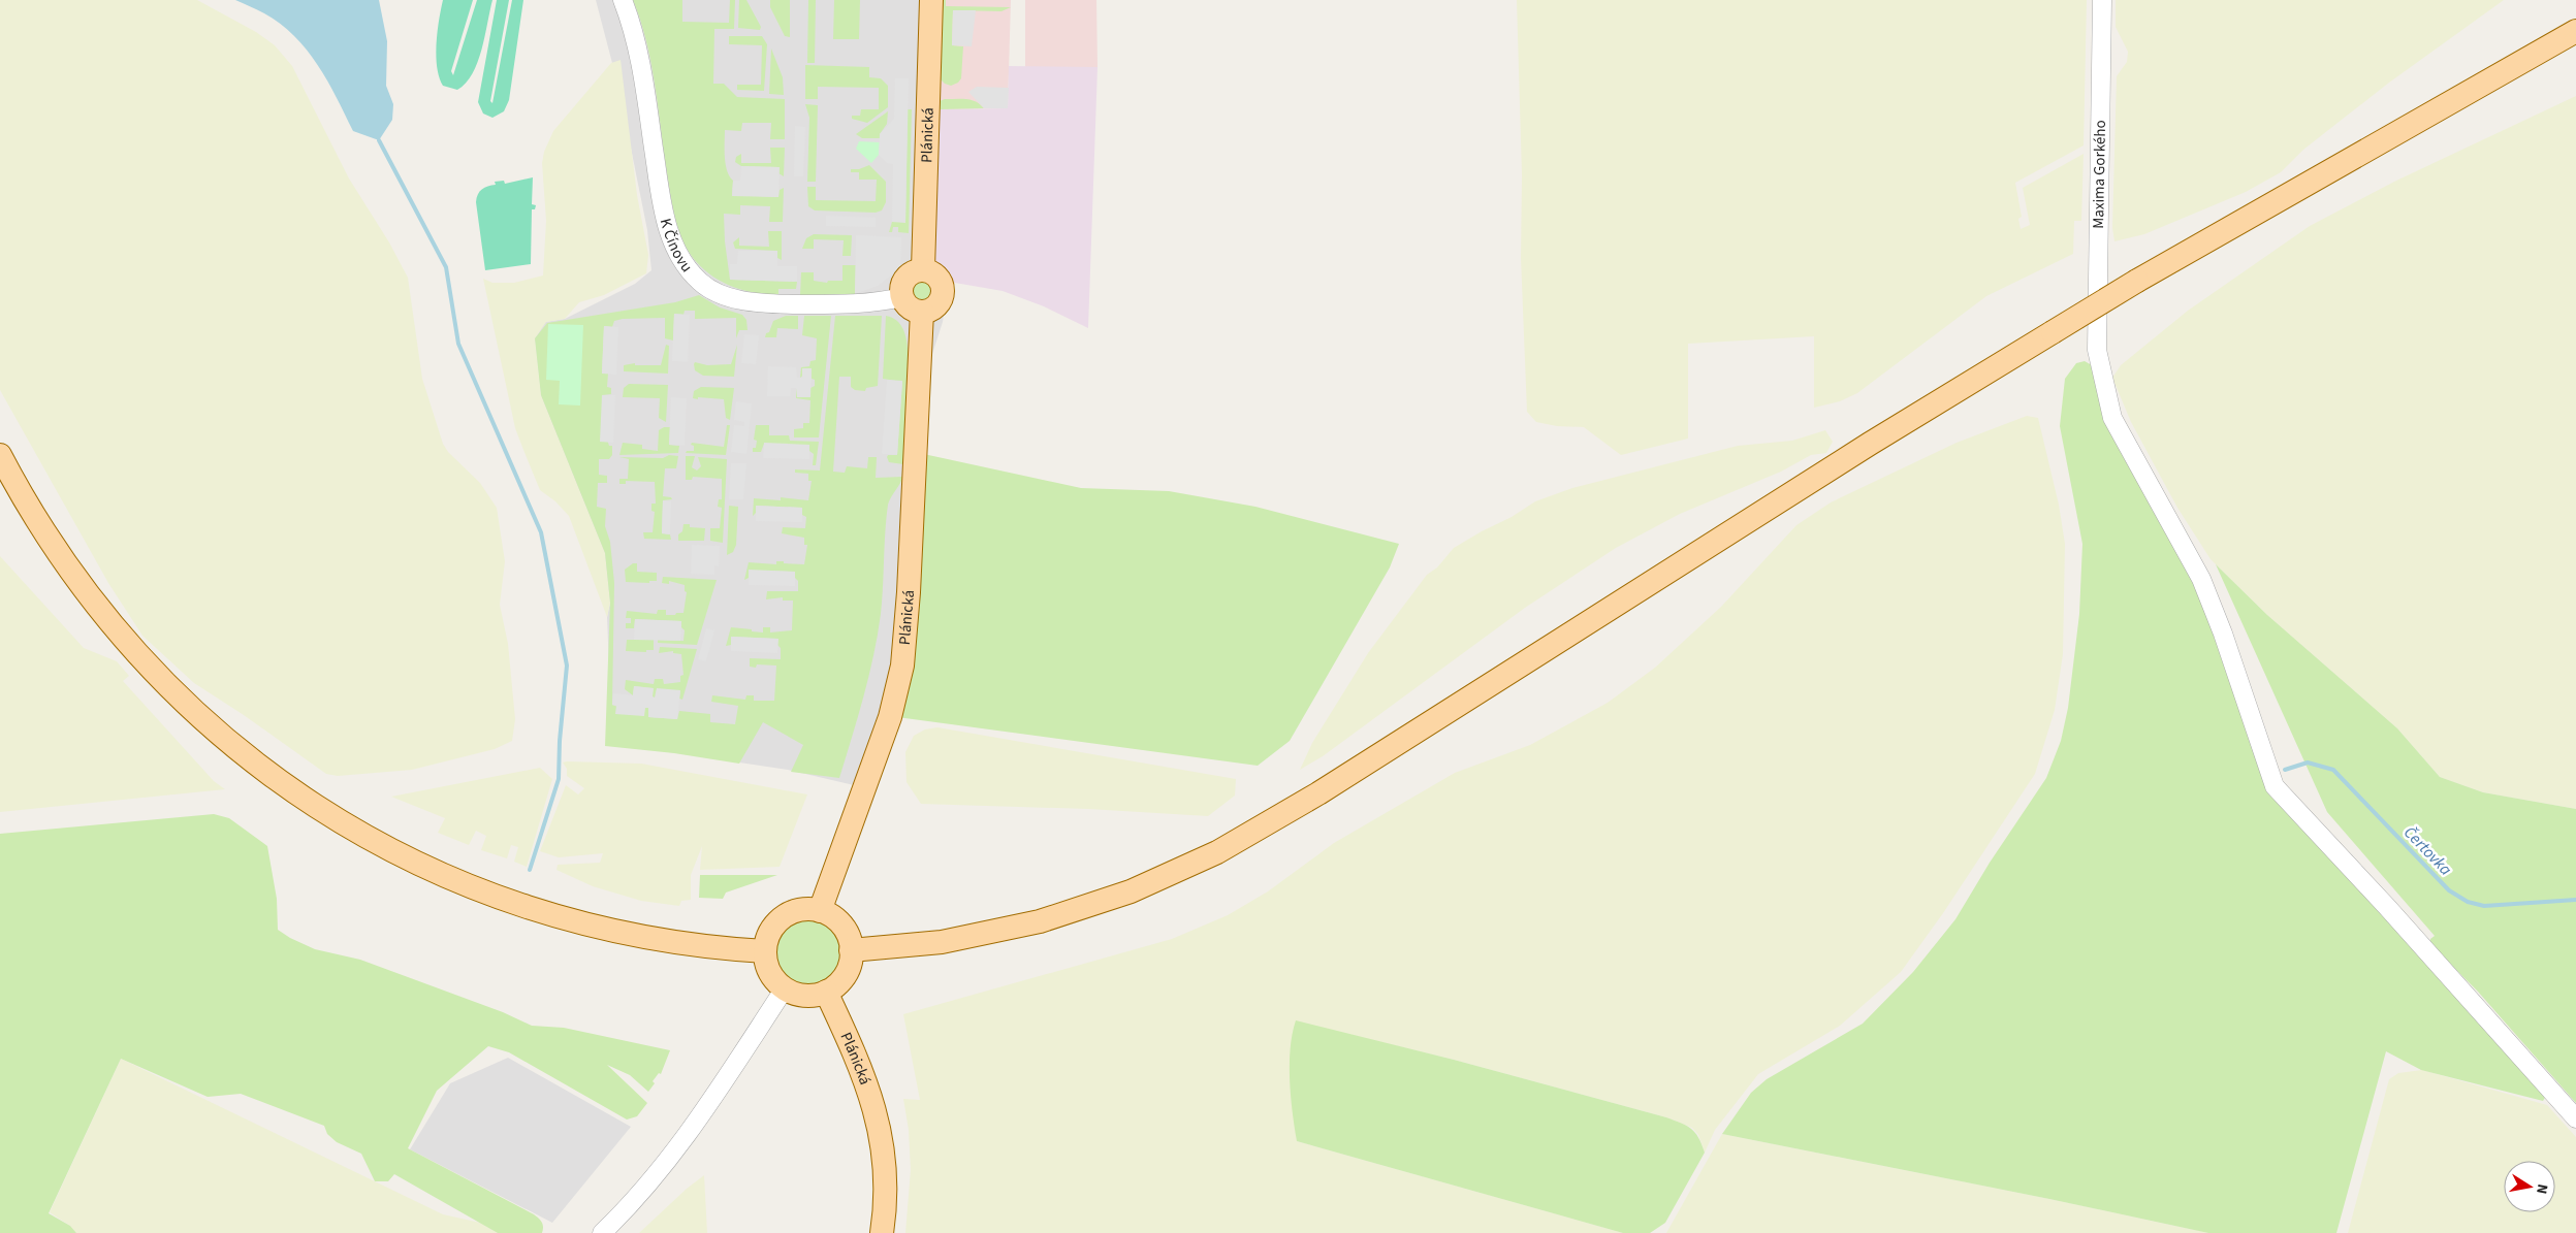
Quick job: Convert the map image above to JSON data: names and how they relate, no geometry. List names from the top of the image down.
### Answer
{
  "streets": {
    "main road": ["Plánická"],
    "street": ["Maxima Gorkého", "K Čínovu"]
  },
  "crossings": [
    ["Plánická", "K Čínovu"]
  ],
  "water": ["Čertovka"],
  "north": "right"
}
